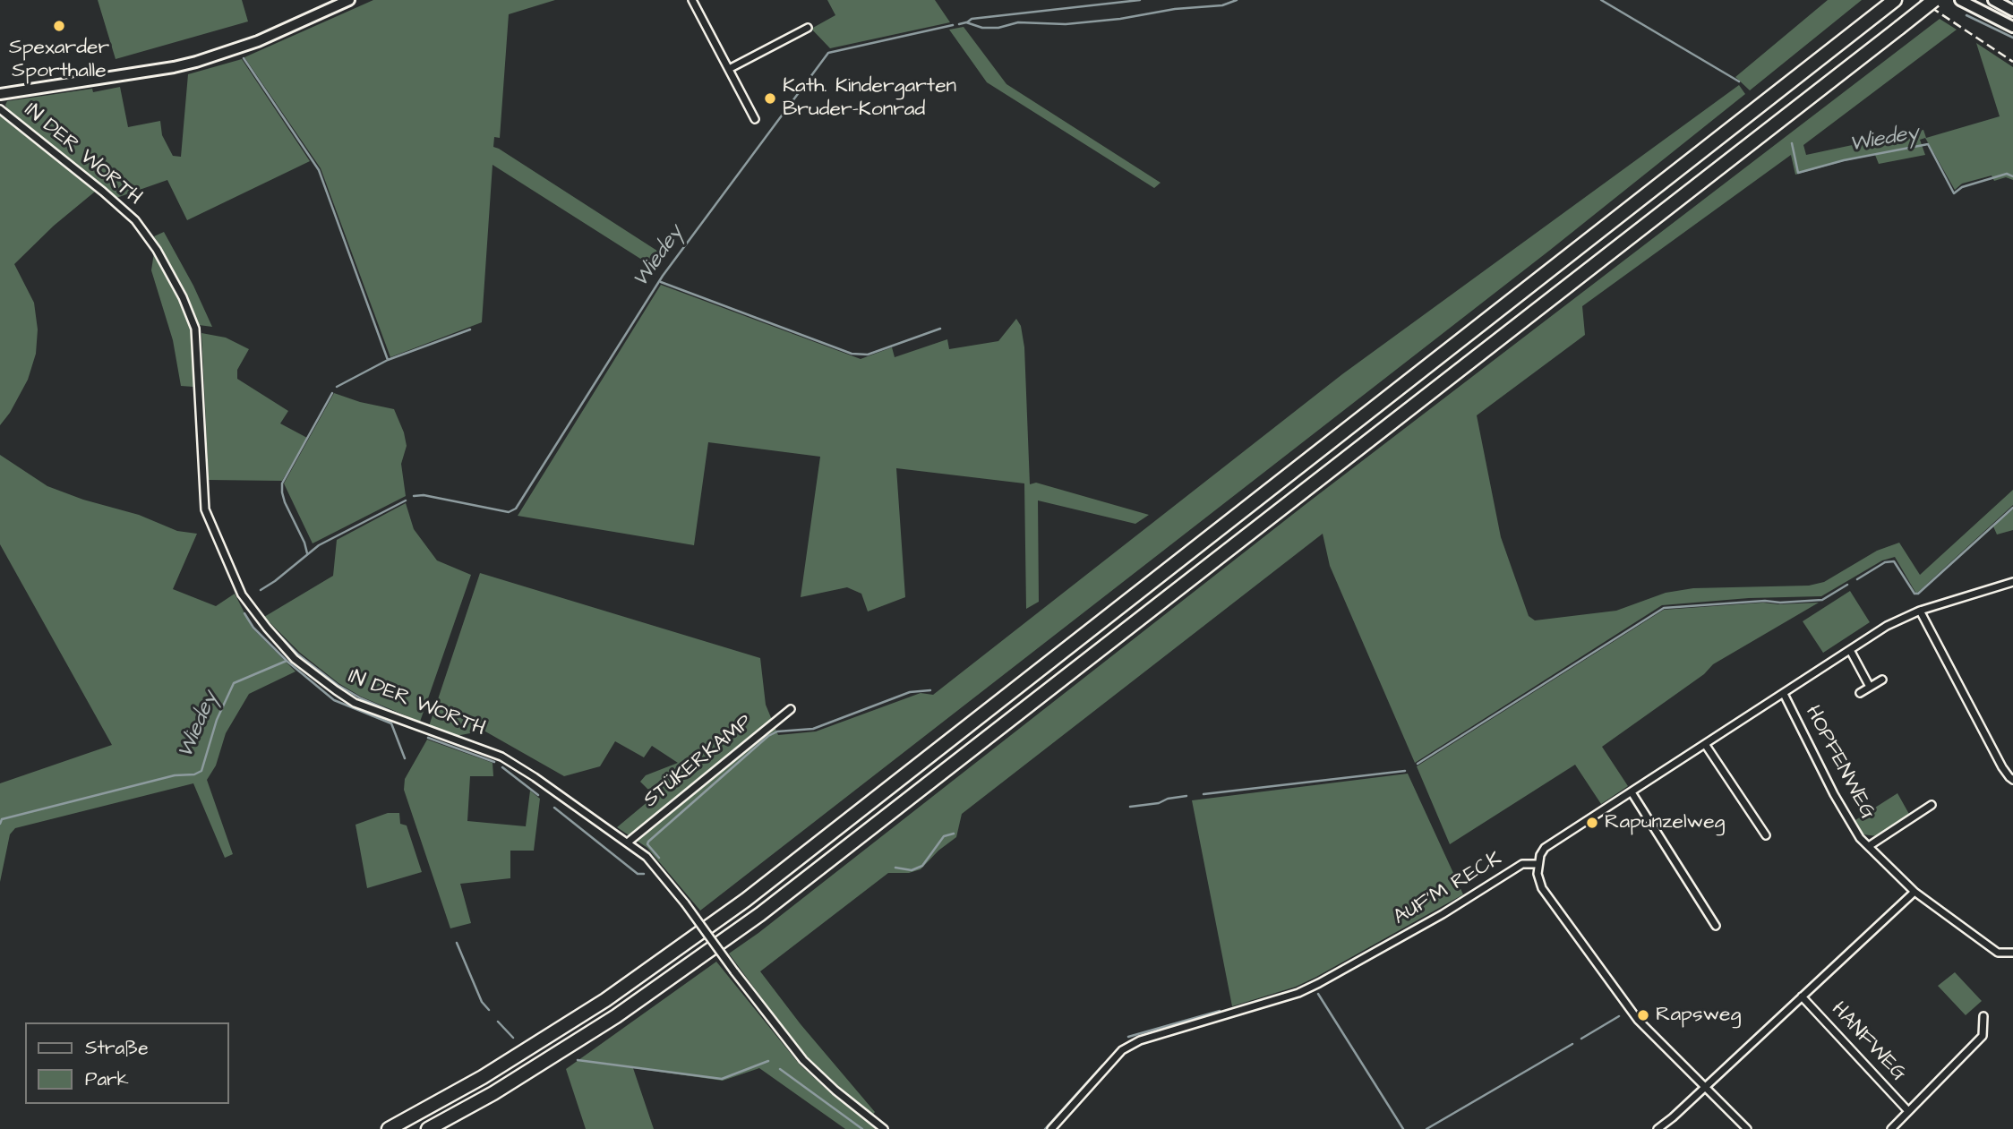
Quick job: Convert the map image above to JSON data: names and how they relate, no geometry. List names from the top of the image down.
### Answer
{
  "streets": {
    "street": [
      "IN DER WORTH",
      "STÜKERKAMP",
      "HOPFENWEG",
      "AUF'M RECK",
      "HANFWEG"
    ]
  },
  "crossings": [
    ["IN DER WORTH", "STÜKERKAMP"]
  ],
  "water": ["Wiedey"],
  "places": [
    "Spexarder Sporthalle",
    "Kath. Kindergarten Bruder-Konrad",
    "Rapunzelweg",
    "Rapsweg"
  ],
  "legend": ["Straße", "Park"]
}
